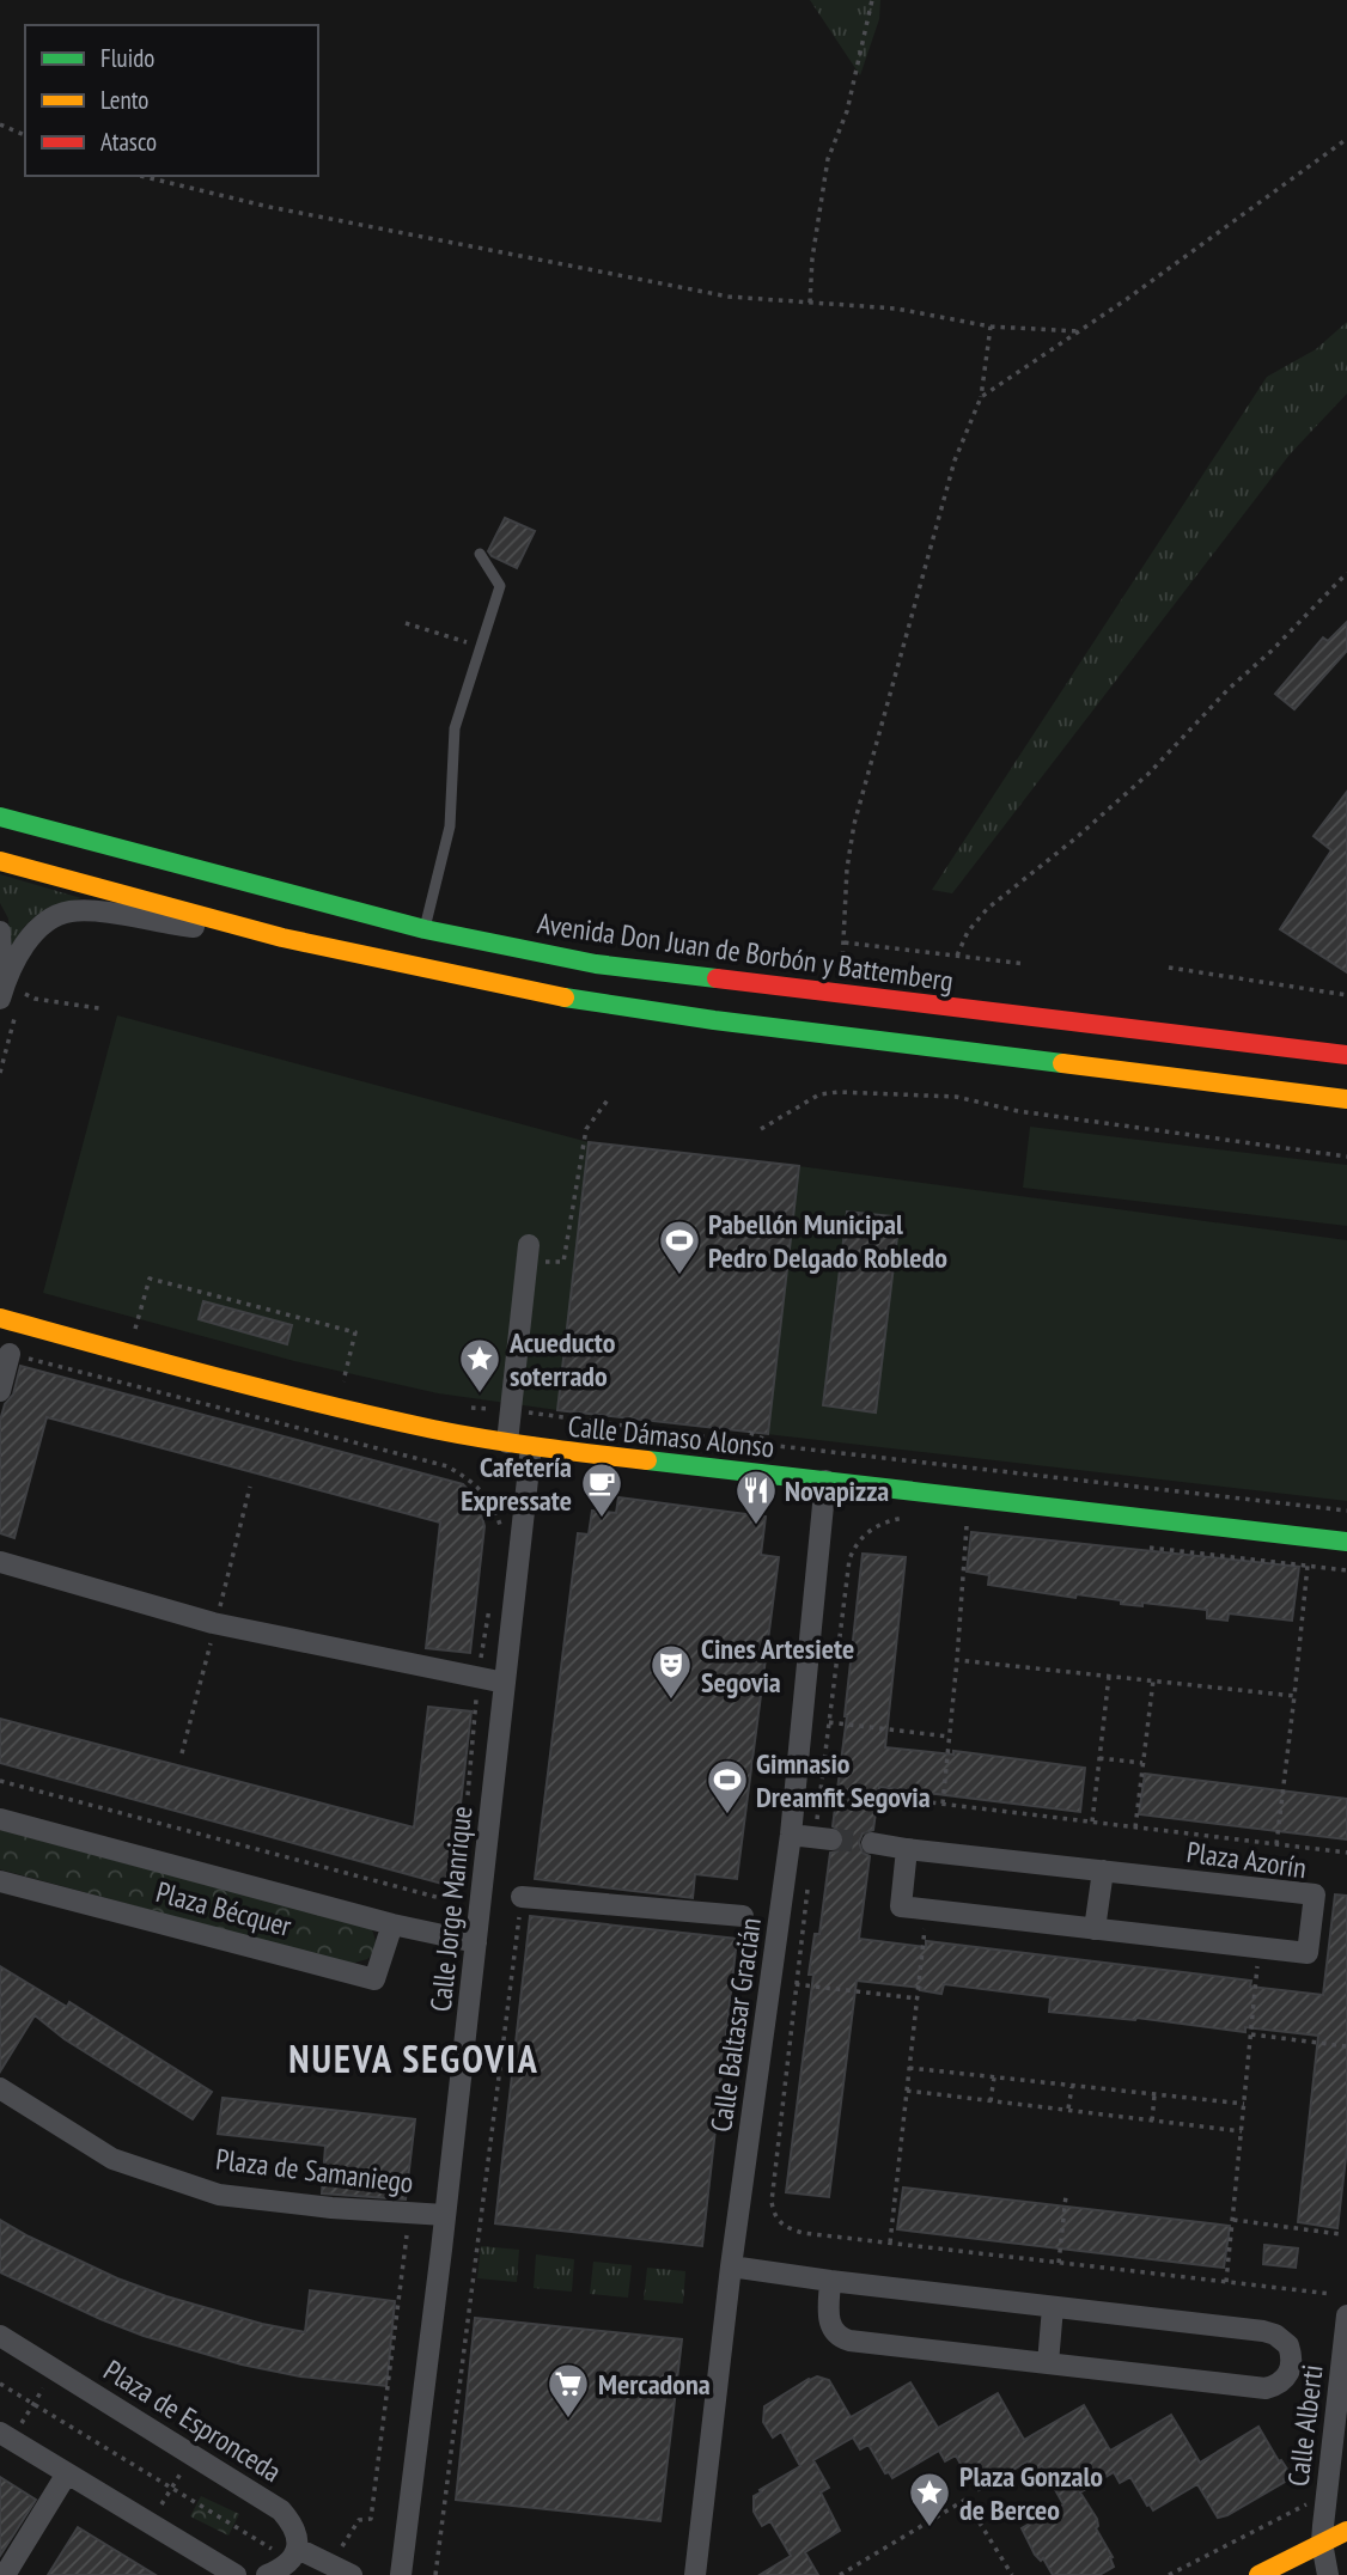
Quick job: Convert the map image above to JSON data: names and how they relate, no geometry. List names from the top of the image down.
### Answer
{
  "streets": {
    "main road": ["Avenida Don Juan de Borbón y Battemberg", "Calle Dámaso Alonso"],
    "street": [
      "Plaza Azorín",
      "Plaza Bécquer",
      "Calle Jorge Manrique",
      "Calle Baltasar Gracián",
      "Plaza de Samaniego",
      "Plaza de Espronceda",
      "Calle Alberti"
    ]
  },
  "crossings": [
    ["Calle Dámaso Alonso", "Calle Jorge Manrique"],
    ["Calle Dámaso Alonso", "Calle Baltasar Gracián"],
    ["Plaza Bécquer", "Calle Jorge Manrique"],
    ["Calle Jorge Manrique", "Plaza de Samaniego"]
  ],
  "districts": ["NUEVA SEGOVIA"],
  "places": {
    "sports": ["Pabellón Municipal Pedro Delgado Robledo", "Gimnasio Dreamfit Segovia"],
    "place": ["Acueducto soterrado", "Plaza Gonzalo de Berceo"],
    "cafe": ["Cafetería Expressate"],
    "restaurant": ["Novapizza"],
    "theatre": ["Cines Artesiete Segovia"],
    "supermarket": ["Mercadona"]
  },
  "legend": ["Fluido", "Lento", "Atasco"]
}
